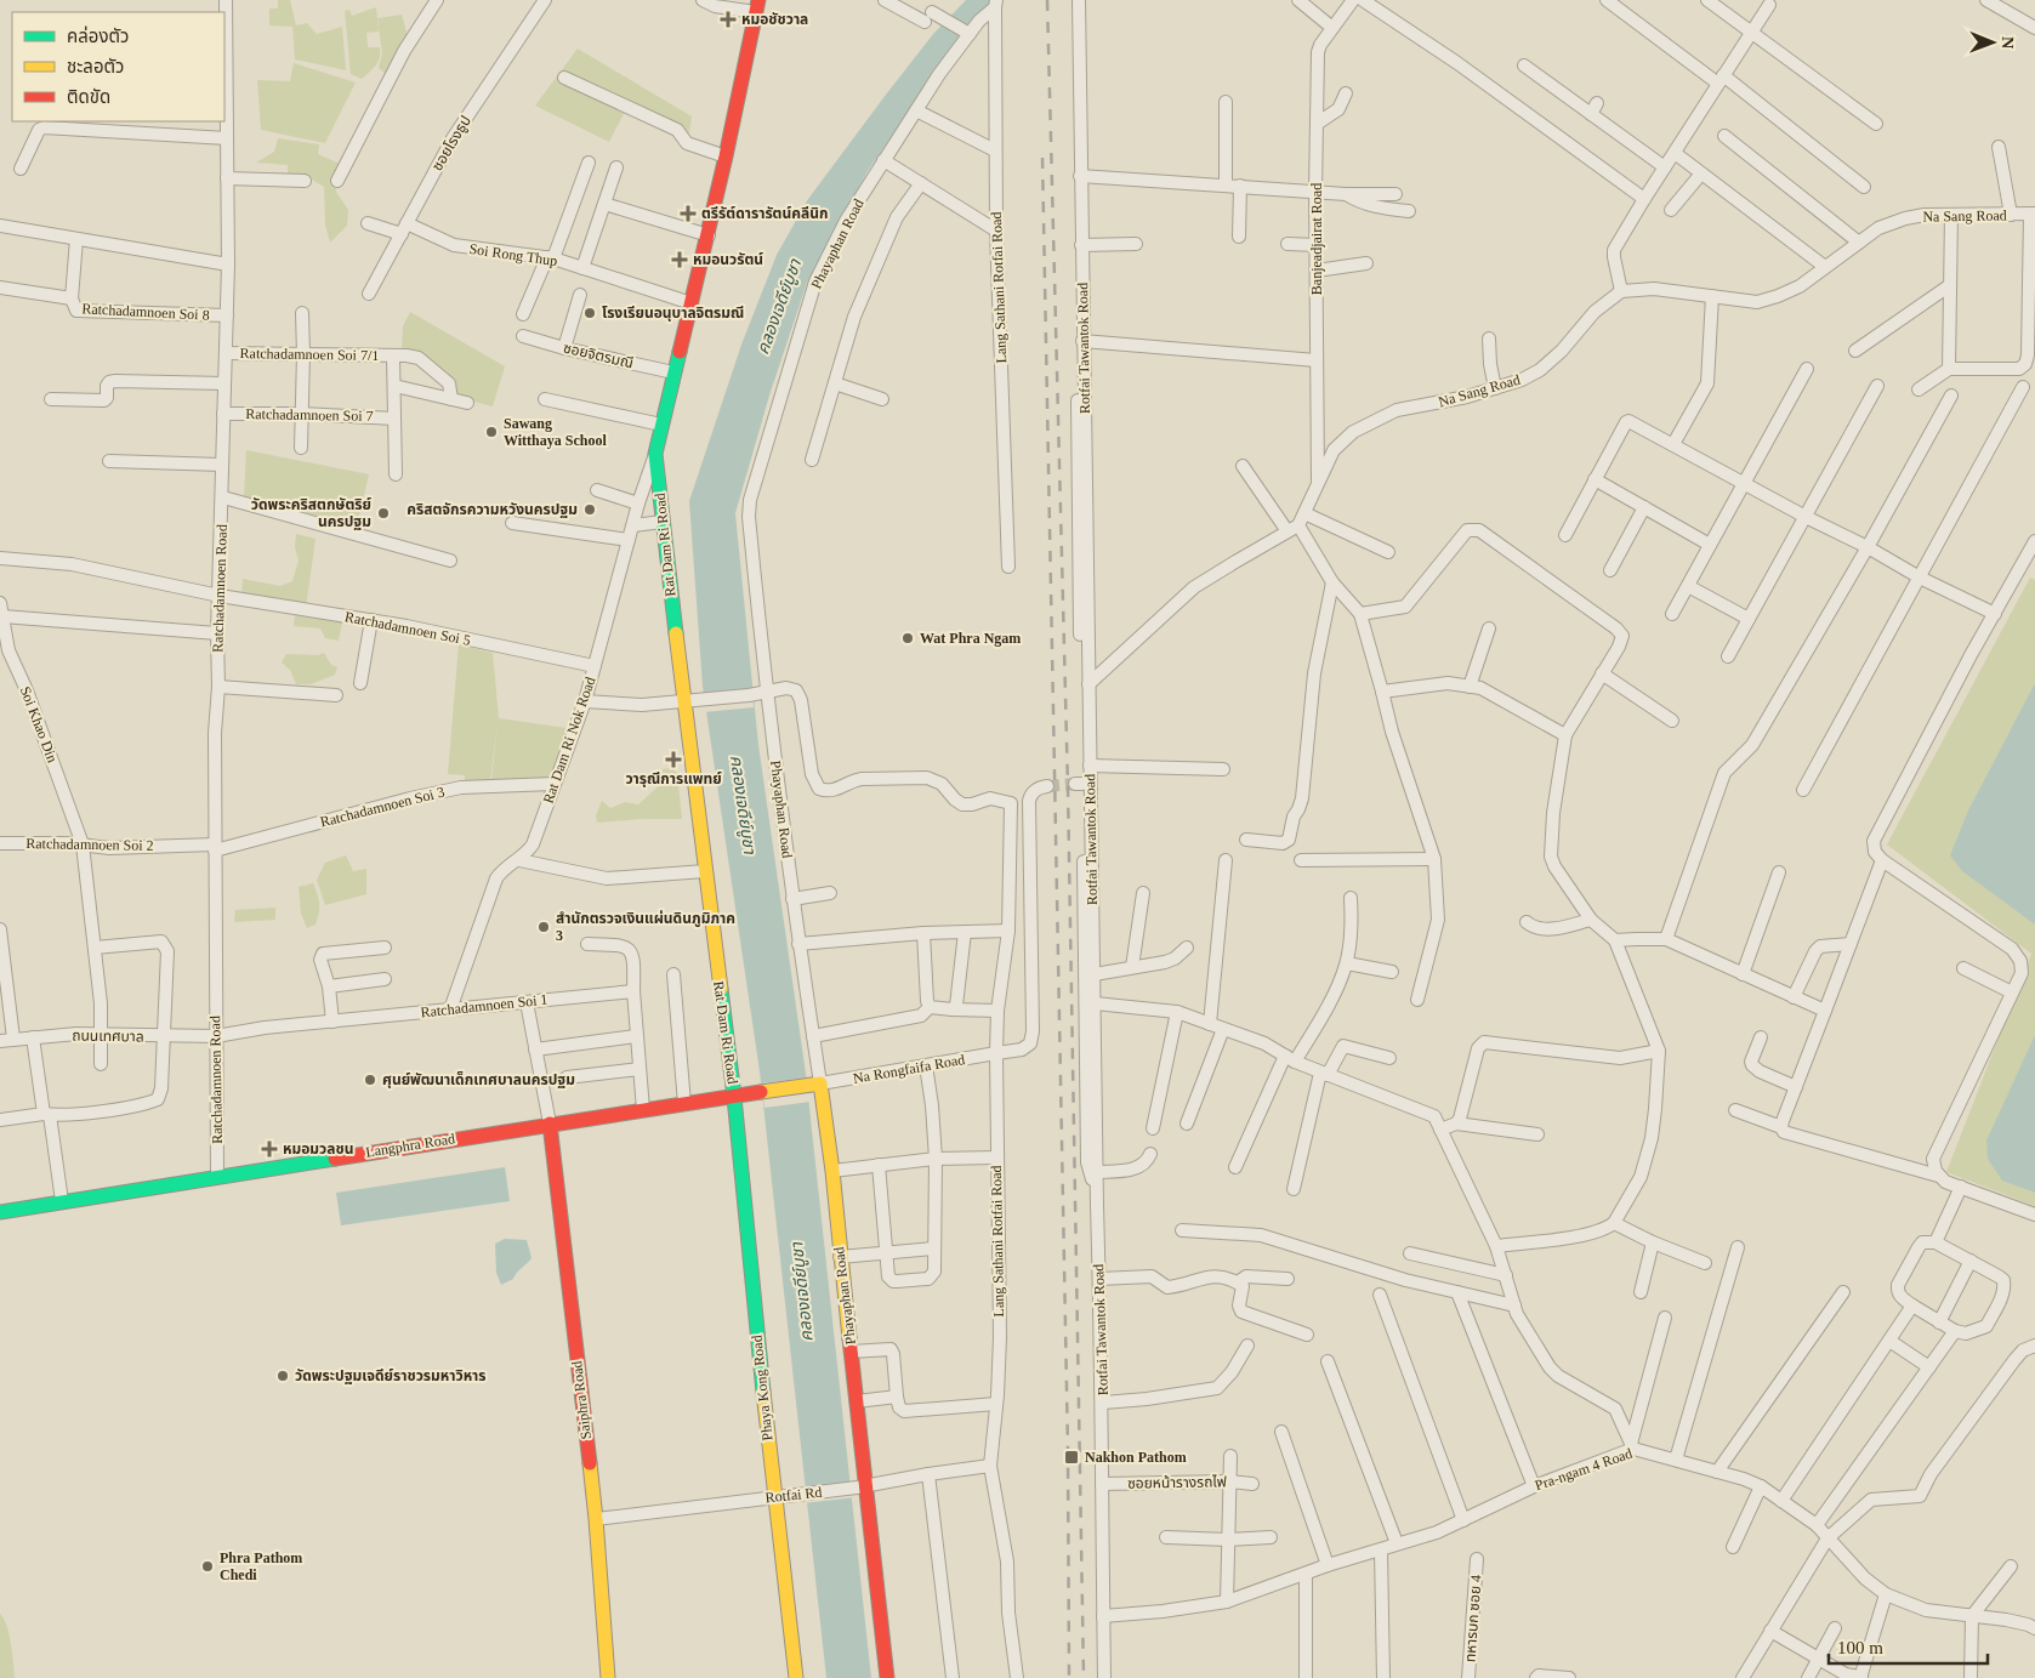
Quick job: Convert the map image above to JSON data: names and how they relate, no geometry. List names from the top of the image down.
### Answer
{
  "streets": {
    "street": [
      "ซอยโรงธูป",
      "Na Sang Road",
      "Banjeadjairat Road",
      "Phayaphan Road",
      "Soi Rong Thup",
      "Lang Sathani Rotfai Road",
      "Ratchadamnoen Soi 8",
      "Rotfai Tawantok Road",
      "Ratchadamnoen Soi 7/1",
      "ซอยจิตรมณี",
      "Ratchadamnoen Soi 7",
      "Rat Dam Ri Road",
      "Ratchadamnoen Road",
      "Ratchadamnoen Soi 5",
      "Soi Khao Din",
      "Rat Dam Ri Nok Road",
      "Ratchadamnoen Soi 3",
      "Ratchadamnoen Soi 2",
      "Ratchadamnoen Soi 1",
      "ถนนเทศบาล",
      "Na Rongfaifa Road",
      "Langphra Road",
      "Phaya Kong Road",
      "Saiphra Road",
      "Pra-ngam 4 Road",
      "ซอยหน้ารางรถไฟ",
      "Rotfai Rd",
      "ทหารบก ซอย 4"
    ]
  },
  "crossings": [
    ["ซอยโรงธูป", "Soi Rong Thup"],
    ["Na Sang Road", "Banjeadjairat Road"],
    ["Phayaphan Road", "Lang Sathani Rotfai Road"],
    ["Phayaphan Road", "Na Rongfaifa Road"],
    ["Phayaphan Road", "Langphra Road"],
    ["Phayaphan Road", "Rotfai Rd"],
    ["Soi Rong Thup", "Rat Dam Ri Road"],
    ["Lang Sathani Rotfai Road", "Na Rongfaifa Road"],
    ["Lang Sathani Rotfai Road", "Rotfai Rd"],
    ["Ratchadamnoen Soi 8", "Ratchadamnoen Road"],
    ["Rotfai Tawantok Road", "Pra-ngam 4 Road"],
    ["Rotfai Tawantok Road", "ซอยหน้ารางรถไฟ"],
    ["Ratchadamnoen Soi 7/1", "Ratchadamnoen Road"],
    ["ซอยจิตรมณี", "Rat Dam Ri Road"],
    ["Ratchadamnoen Soi 7", "Ratchadamnoen Road"],
    ["Rat Dam Ri Road", "Rat Dam Ri Nok Road"],
    ["Rat Dam Ri Road", "Langphra Road"],
    ["Rat Dam Ri Road", "Phaya Kong Road"],
    ["Ratchadamnoen Road", "Ratchadamnoen Soi 5"],
    ["Ratchadamnoen Road", "Ratchadamnoen Soi 3"],
    ["Ratchadamnoen Road", "Ratchadamnoen Soi 2"],
    ["Ratchadamnoen Road", "Ratchadamnoen Soi 1"],
    ["Ratchadamnoen Road", "ถนนเทศบาล"],
    ["Ratchadamnoen Road", "Langphra Road"],
    ["Ratchadamnoen Soi 5", "Rat Dam Ri Nok Road"],
    ["Soi Khao Din", "Ratchadamnoen Soi 2"],
    ["Soi Khao Din", "ถนนเทศบาล"],
    ["Rat Dam Ri Nok Road", "Ratchadamnoen Soi 3"],
    ["Rat Dam Ri Nok Road", "Ratchadamnoen Soi 1"],
    ["Ratchadamnoen Soi 3", "Ratchadamnoen Soi 2"],
    ["Ratchadamnoen Soi 1", "ถนนเทศบาล"],
    ["Na Rongfaifa Road", "Langphra Road"],
    ["Langphra Road", "Phaya Kong Road"],
    ["Langphra Road", "Saiphra Road"],
    ["Phaya Kong Road", "Rotfai Rd"],
    ["Saiphra Road", "Rotfai Rd"]
  ],
  "water": ["คลองเจดีย์บูชา"],
  "places": {
    "health": [
      "หมอชัชวาล",
      "ตรีรัต์ดารารัตน์คลีนิก",
      "หมอนวรัตน์",
      "วารุณีการแพทย์",
      "หมอมวลชน"
    ],
    "other": [
      "โรงเรียนอนุบาลจิตรมณี",
      "Sawang Witthaya School",
      "คริสตจักรความหวังนครปฐม",
      "วัดพระคริสตกษัตริย์ นครปฐม",
      "Wat Phra Ngam",
      "สำนักตรวจเงินแผ่นดินภูมิภาค 3",
      "ศุนย์พัฒนาเด็กเทศบาลนครปฐม",
      "วัดพระปฐมเจดีย์ราชวรมหาวิหาร",
      "Phra Pathom Chedi"
    ],
    "transit": ["Nakhon Pathom"]
  },
  "legend": ["คล่องตัว", "ชะลอตัว", "ติดขัด"],
  "scale_bar": "100 m",
  "north": "right"
}
